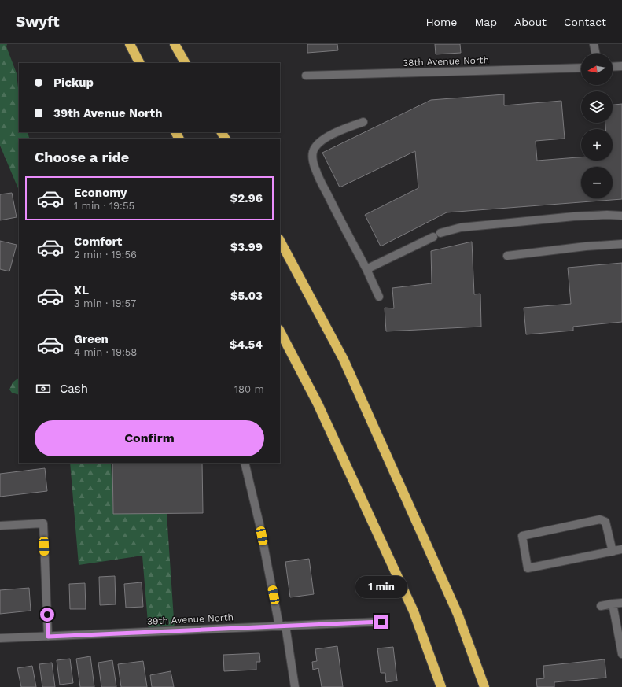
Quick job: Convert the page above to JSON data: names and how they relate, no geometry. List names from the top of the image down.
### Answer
{
  "streets": {
    "street": ["38th Avenue North", "39th Avenue North"]
  },
  "north": "left",
  "page": {
    "header": "Swyft",
    "nav": [
      "Home",
      "Map",
      "About",
      "Contact"
    ],
    "map_buttons": ["+", "−"],
    "banner": ["Pickup", "39th Avenue North"],
    "heading": "Choose a ride",
    "list": [
      {
        "name": "Economy",
        "note": "1 min · 19:55",
        "value": "$2.96"
      },
      {
        "name": "Comfort",
        "note": "2 min · 19:56",
        "value": "$3.99"
      },
      {
        "name": "XL",
        "note": "3 min · 19:57",
        "value": "$5.03"
      },
      {
        "name": "Green",
        "note": "4 min · 19:58",
        "value": "$4.54"
      }
    ],
    "pay": ["Cash", "180 m"],
    "buttons": "Confirm",
    "bubble": "1 min"
  }
}
